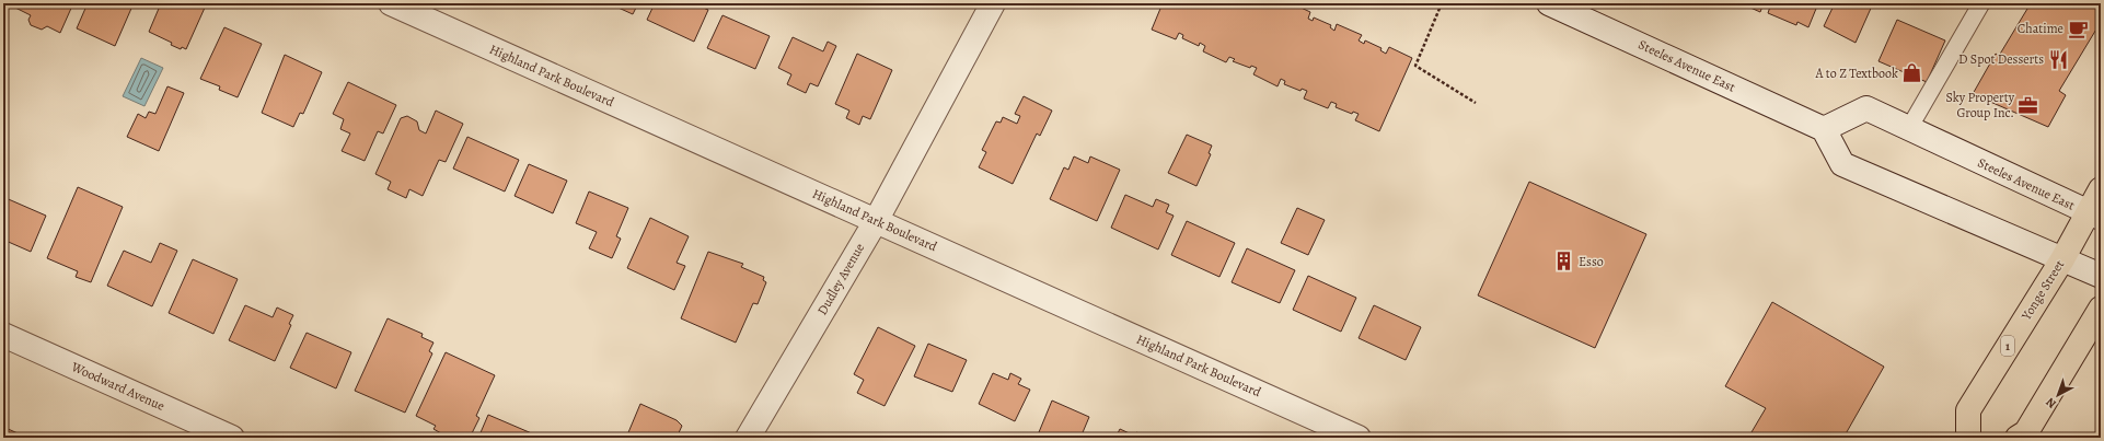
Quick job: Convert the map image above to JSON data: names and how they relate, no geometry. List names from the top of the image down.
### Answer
{
  "streets": {
    "main road": ["Yonge Street", "1"],
    "street": [
      "Steeles Avenue East",
      "Highland Park Boulevard",
      "Dudley Avenue",
      "Woodward Avenue"
    ]
  },
  "crossings": [
    ["Steeles Avenue East", "Yonge Street"],
    ["Highland Park Boulevard", "Dudley Avenue"]
  ],
  "places": {
    "cafe": ["Chatime"],
    "restaurant": ["D Spot Desserts"],
    "shop": ["A to Z Textbook"],
    "office": ["Sky Property Group Inc."],
    "building": ["Esso"]
  },
  "north": "bottom left"
}
